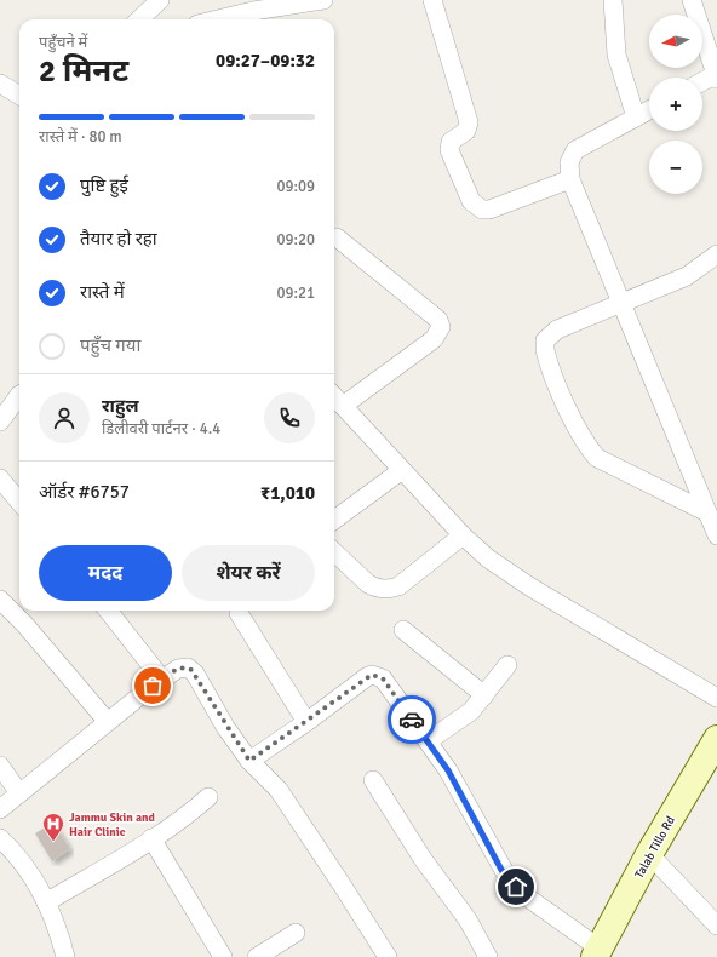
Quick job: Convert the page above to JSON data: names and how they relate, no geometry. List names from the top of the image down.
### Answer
{
  "streets": {
    "main road": ["Talab Tillo Rd"]
  },
  "places": {
    "hospital": ["Jammu Skin and Hair Clinic"]
  },
  "north": "left",
  "page": {
    "map_buttons": ["+", "−"],
    "heading": ["2 मिनट", "पहुँचने में", "09:27–09:32"],
    "panel": [
      "राहुल",
      "डिलीवरी पार्टनर · 4.4",
      "ऑर्डर #6757",
      "₹1,010"
    ],
    "bar": "रास्ते में · 80 m",
    "list": [
      ["पुष्टि हुई", "09:09"],
      ["तैयार हो रहा", "09:20"],
      ["रास्ते में", "09:21"],
      "पहुँच गया"
    ],
    "buttons": ["मदद", "शेयर करें"]
  }
}
